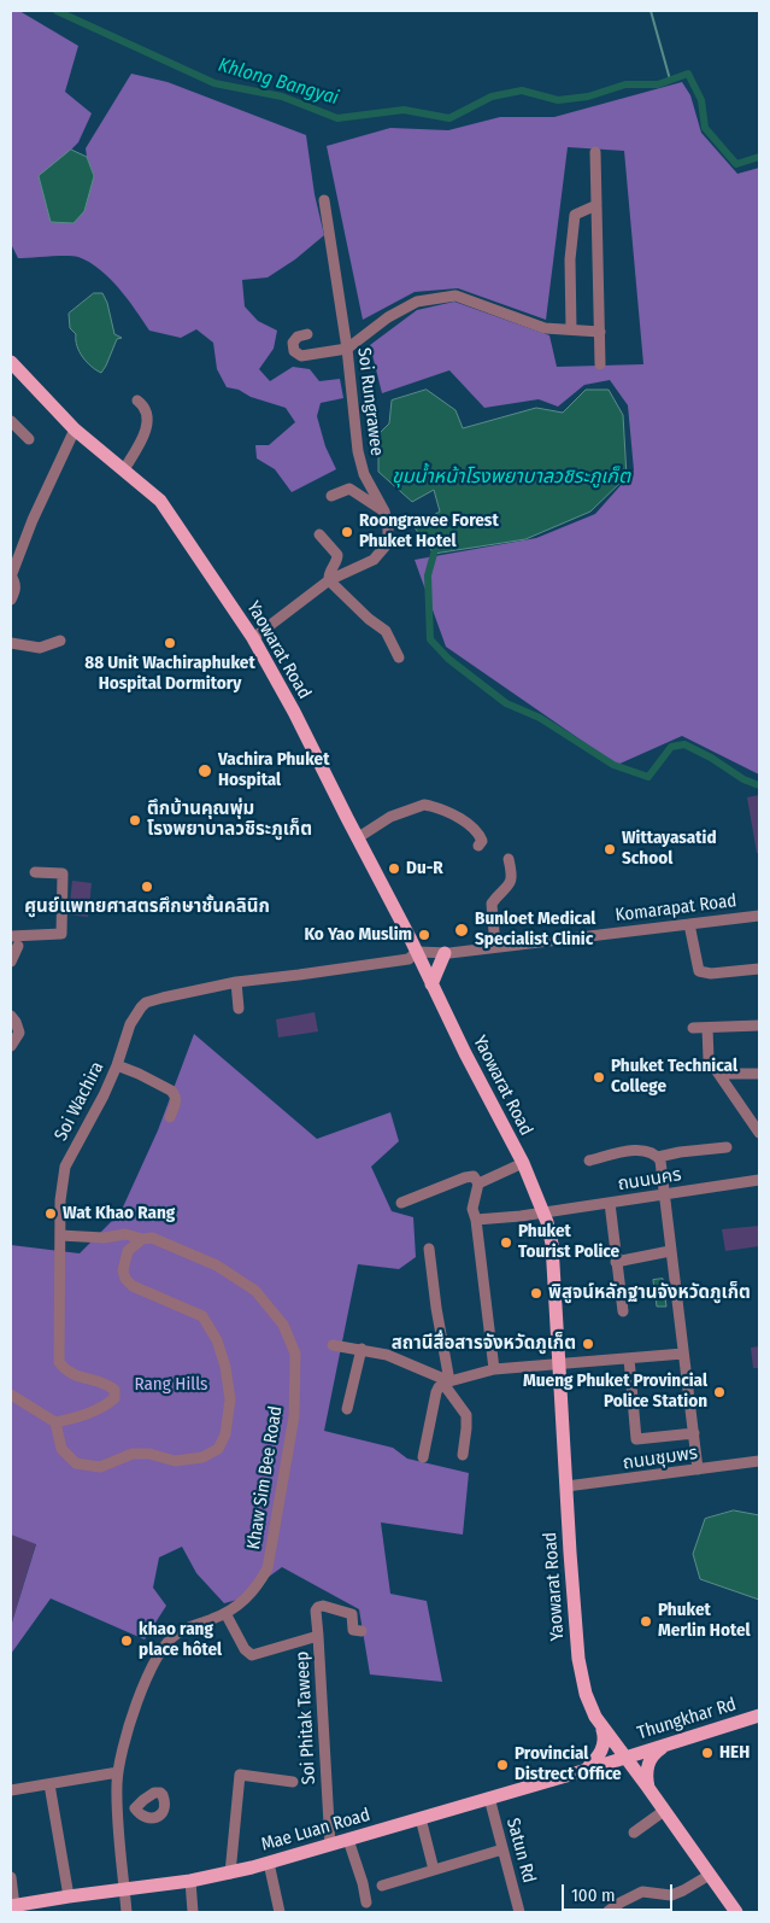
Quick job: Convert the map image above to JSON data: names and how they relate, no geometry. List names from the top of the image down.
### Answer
{
  "streets": {
    "main road": ["Yaowarat Road", "Thungkhar Rd", "Mae Luan Road"],
    "street": [
      "Soi Rungrawee",
      "Komarapat Road",
      "Soi Wachira",
      "ถนนนคร",
      "ถนนชุมพร",
      "Khaw Sim Bee Road",
      "Soi Phitak Taweep",
      "Satun Rd"
    ]
  },
  "crossings": [
    ["Soi Rungrawee", "Yaowarat Road"],
    ["Yaowarat Road", "Komarapat Road"],
    ["Yaowarat Road", "Soi Wachira"],
    ["Yaowarat Road", "ถนนนคร"],
    ["Yaowarat Road", "ถนนชุมพร"],
    ["Yaowarat Road", "Thungkhar Rd"],
    ["Yaowarat Road", "Mae Luan Road"],
    ["Komarapat Road", "Soi Wachira"],
    ["Soi Wachira", "Khaw Sim Bee Road"],
    ["Khaw Sim Bee Road", "Soi Phitak Taweep"],
    ["Khaw Sim Bee Road", "Mae Luan Road"],
    ["Soi Phitak Taweep", "Mae Luan Road"],
    ["Thungkhar Rd", "Mae Luan Road"],
    ["Mae Luan Road", "Satun Rd"]
  ],
  "water": ["Khlong Bangyai", "ขุมน้ำหน้าโรงพยาบาลวชิระภูเก็ต"],
  "parks": ["Rang Hills"],
  "places": [
    "Roongravee Forest Phuket Hotel",
    "88 Unit Wachiraphuket Hospital Dormitory",
    "Vachira Phuket Hospital",
    "ตึกบ้านคุณพุ่ม โรงพยาบาลวชิระภูเก็ต",
    "Wittayasatid School",
    "Du-R",
    "ศูนย์แพทยศาสตรศึกษาชั้นคลินิก",
    "Bunloet Medical Specialist Clinic",
    "Ko Yao Muslim",
    "Phuket Technical College",
    "Wat Khao Rang",
    "Phuket Tourist Police",
    "พิสูจน์หลักฐานจังหวัดภูเก็ต",
    "สถานีสื่อสารจังหวัดภูเก็ต",
    "Mueng Phuket Provincial Police Station",
    "Phuket Merlin Hotel",
    "khao rang place hôtel",
    "HEH",
    "Provincial Distrect Office"
  ],
  "scale_bar": "100 m"
}
